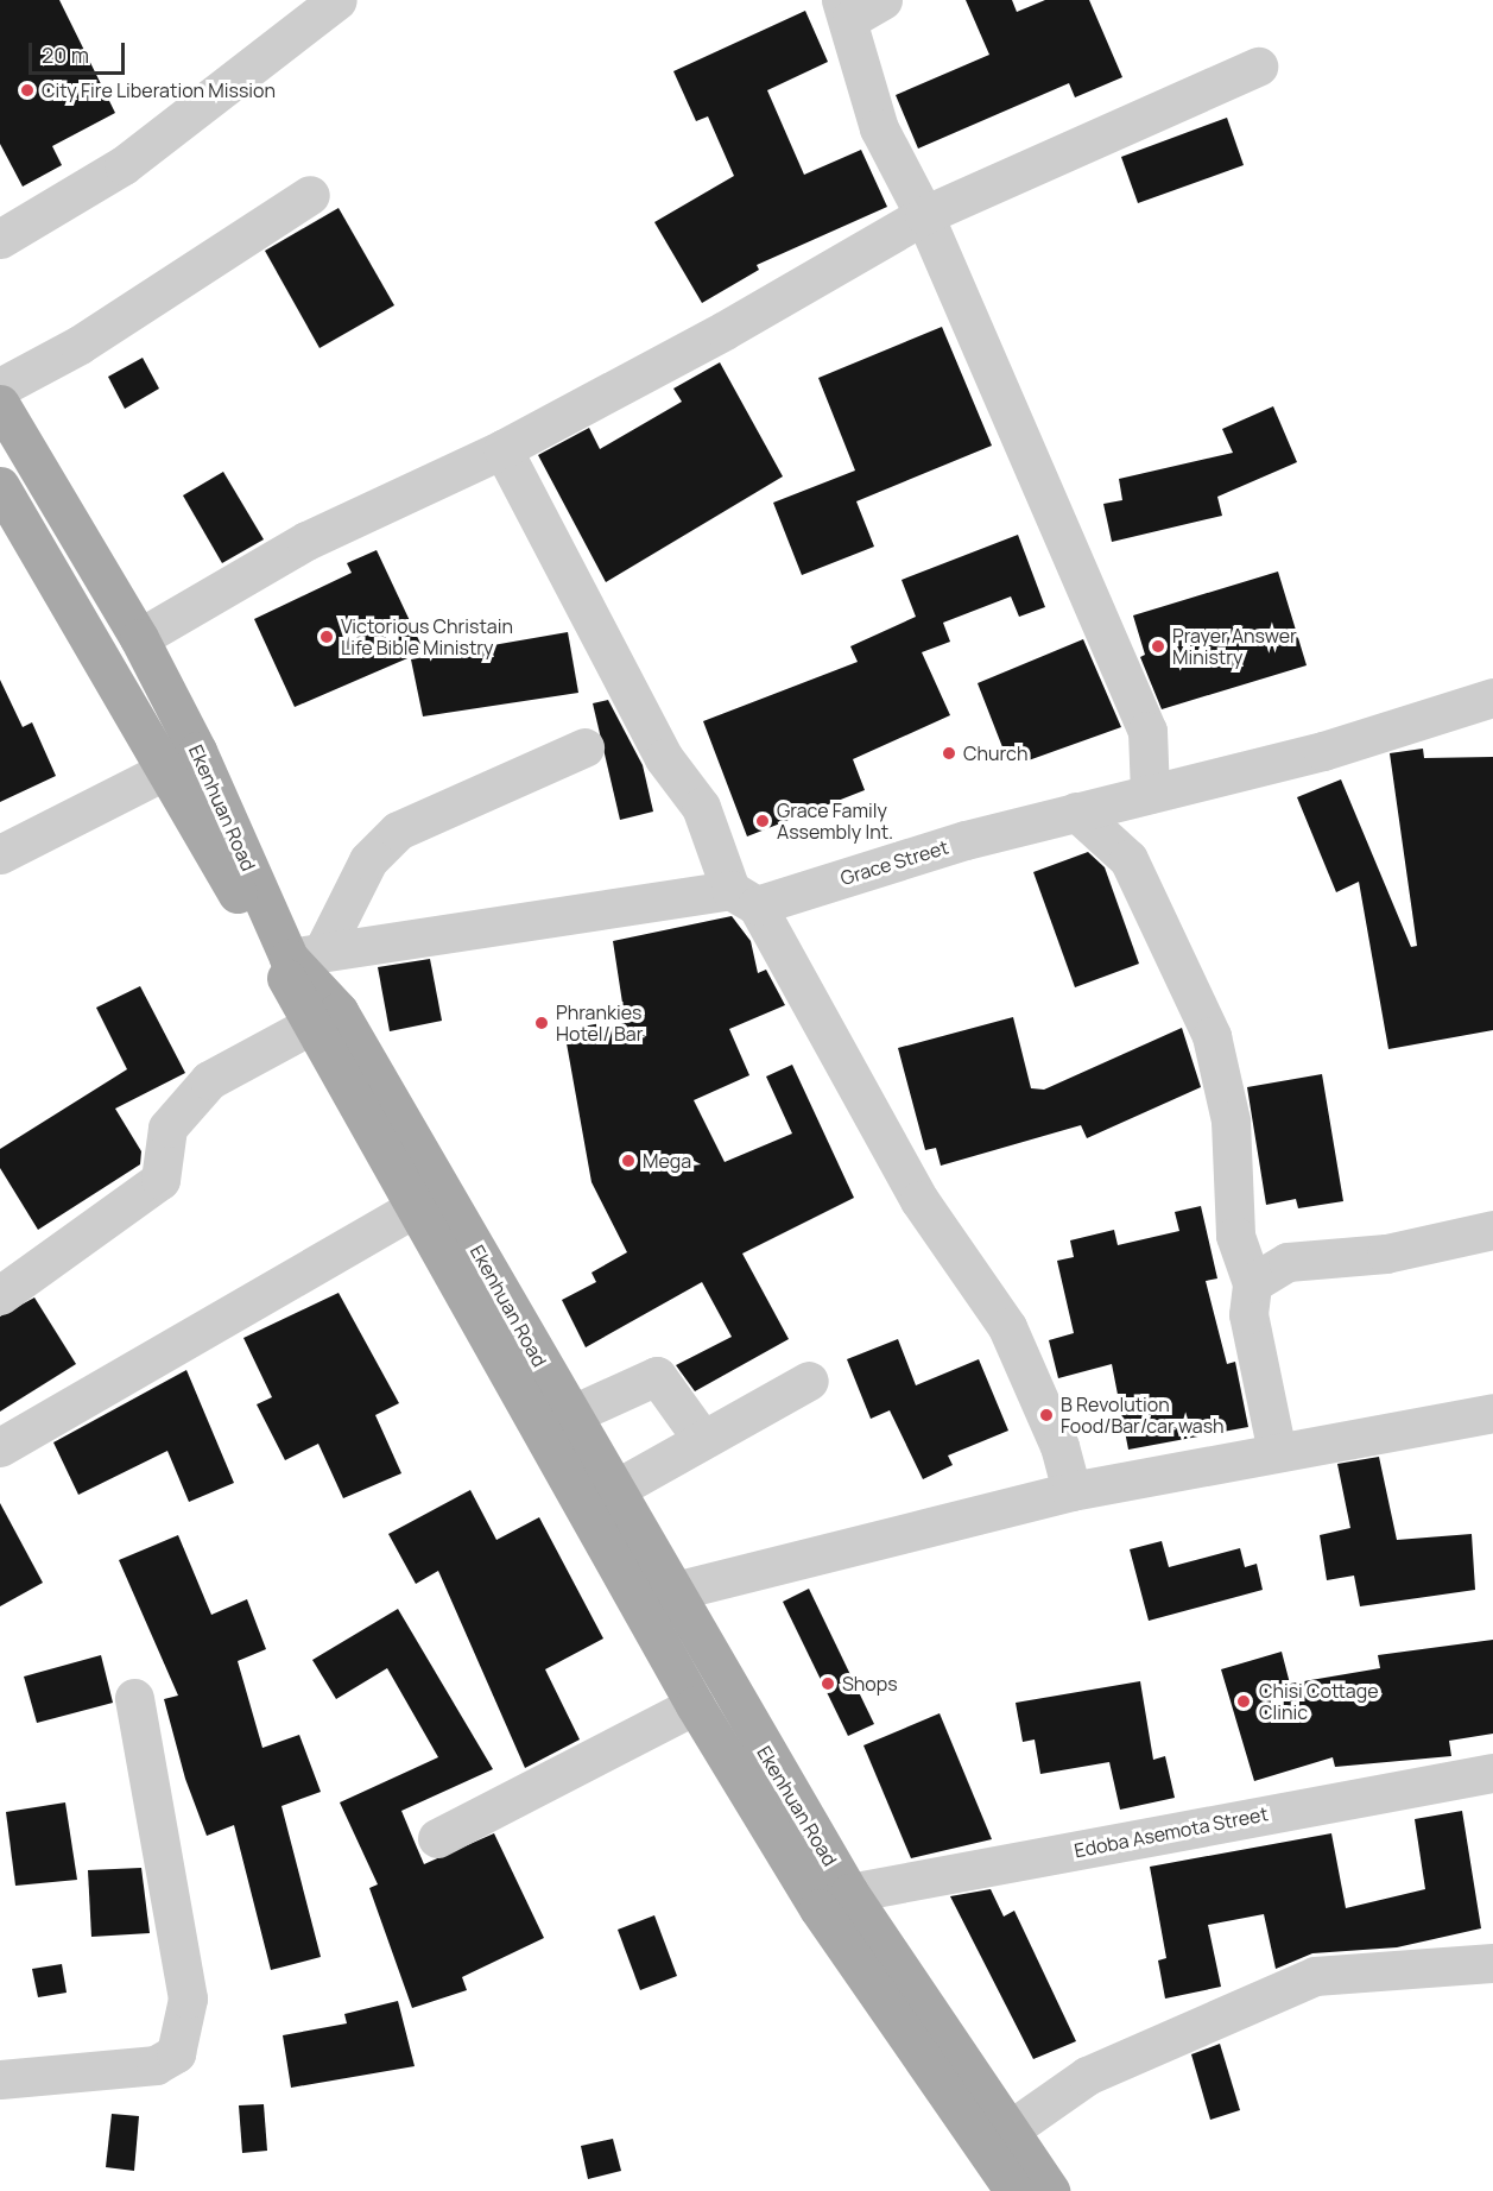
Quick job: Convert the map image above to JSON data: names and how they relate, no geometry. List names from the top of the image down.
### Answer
{
  "streets": {
    "main road": ["Ekenhuan Road"],
    "street": ["Grace Street", "Edoba Asemota Street"]
  },
  "crossings": [
    ["Ekenhuan Road", "Grace Street"],
    ["Ekenhuan Road", "Edoba Asemota Street"]
  ],
  "places": [
    "City Fire Liberation Mission",
    "Victorious Christain Life Bible Ministry",
    "Prayer Answer Ministry",
    "Church",
    "Grace Family Assembly Int.",
    "Phrankies Hotel/ Bar",
    "Mega",
    "B Revolution Food/Bar/car wash",
    "Shops",
    "Chisi Cottage Clinic"
  ],
  "scale_bar": "20 m"
}
